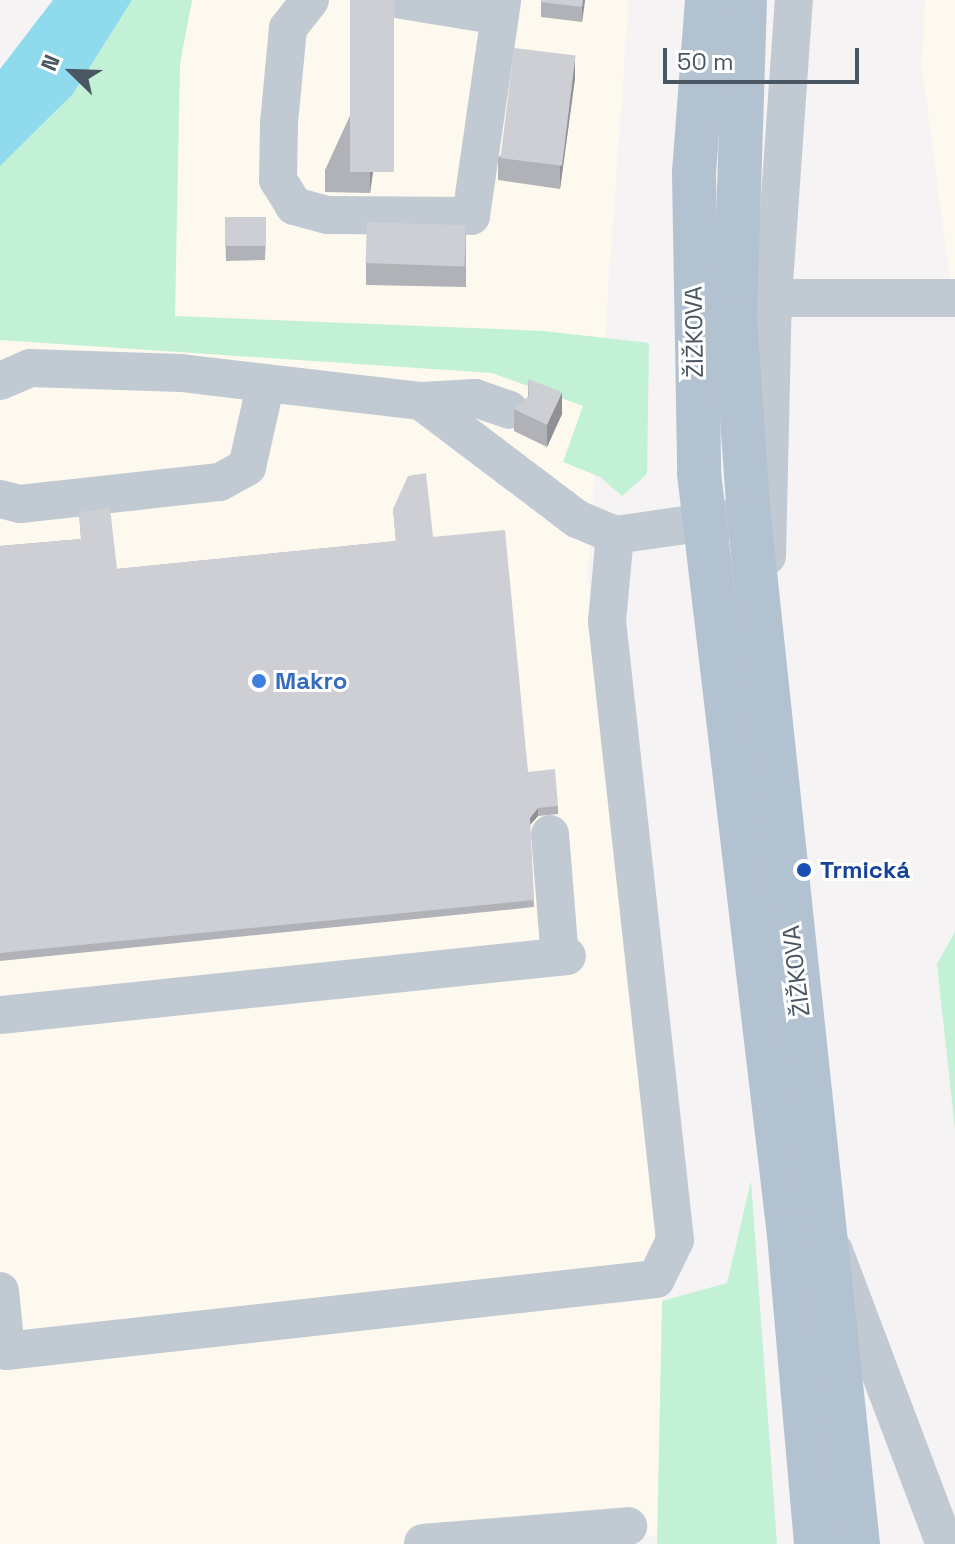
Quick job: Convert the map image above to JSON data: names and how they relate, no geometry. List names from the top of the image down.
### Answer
{
  "streets": {
    "main road": ["ŽIŽKOVA"]
  },
  "places": ["Makro", "Trmická"],
  "scale_bar": "50 m",
  "north": "top left"
}
